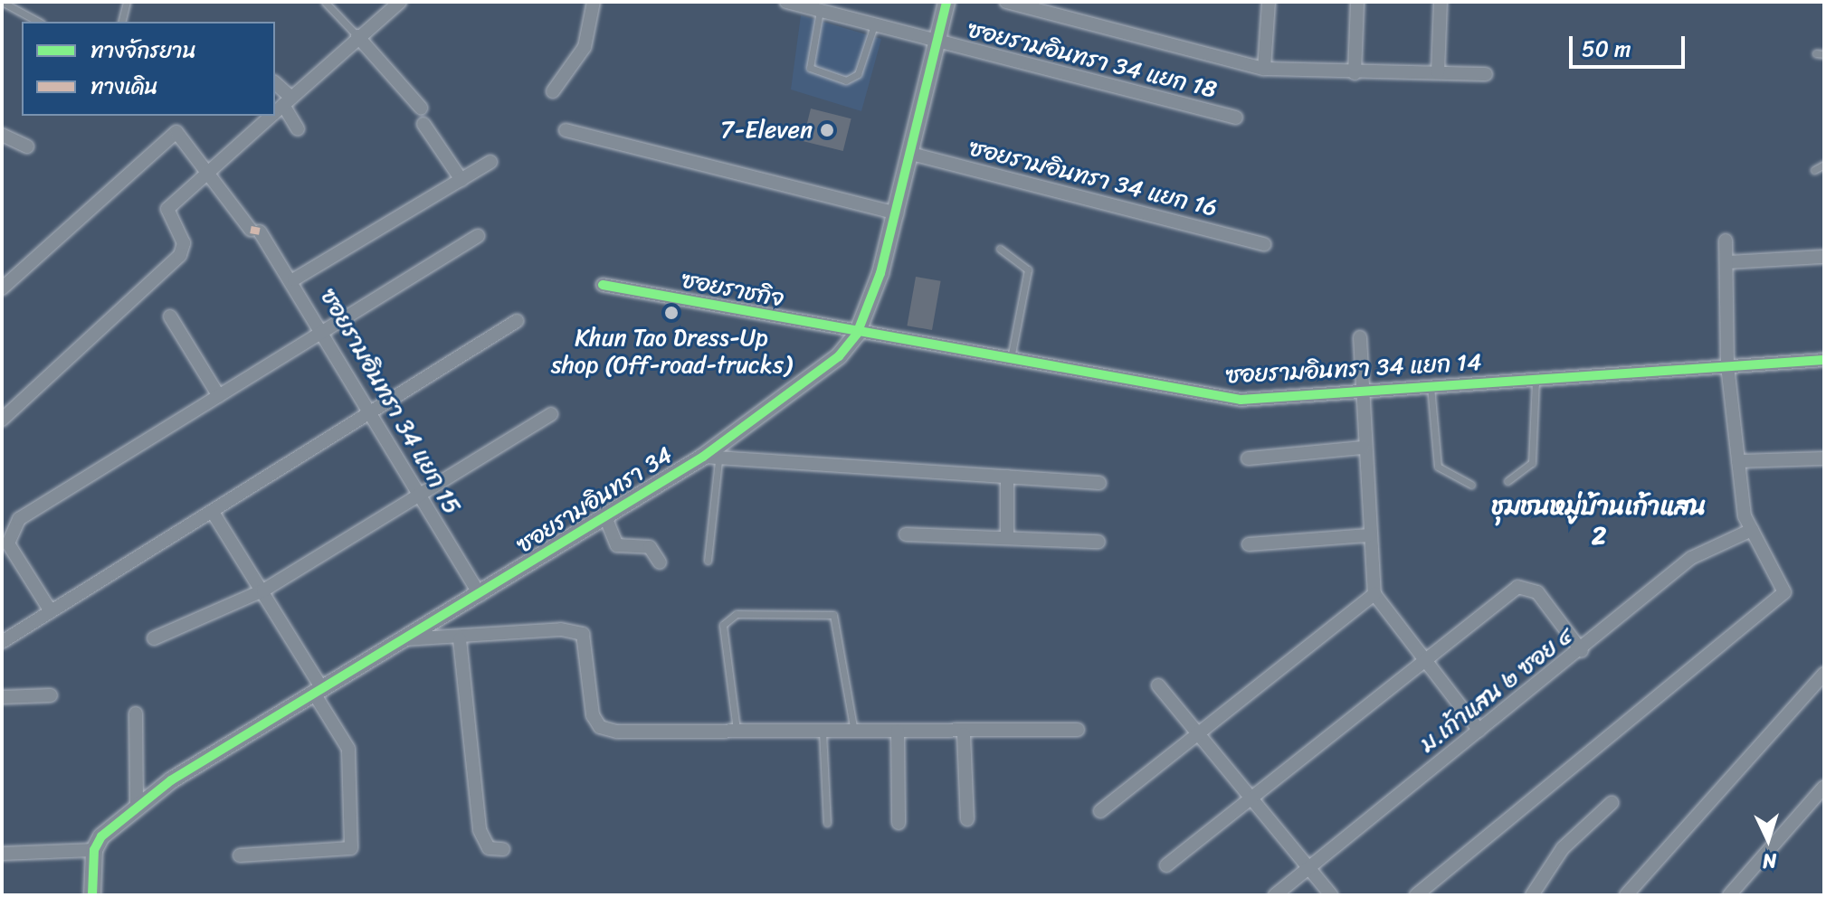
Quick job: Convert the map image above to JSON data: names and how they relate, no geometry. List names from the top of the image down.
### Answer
{
  "streets": {
    "street": [
      "ซอยรามอินทรา 34 แยก 18",
      "ซอยรามอินทรา 34 แยก 16",
      "ซอยราชกิจ",
      "ซอยรามอินทรา 34 แยก 14",
      "ซอยรามอินทรา 34 แยก 15",
      "ซอยรามอินทรา 34",
      "ม.เก้าแสน ๒ ซอย ๔"
    ]
  },
  "crossings": [
    ["ซอยรามอินทรา 34 แยก 18", "ซอยรามอินทรา 34"],
    ["ซอยรามอินทรา 34 แยก 16", "ซอยรามอินทรา 34"],
    ["ซอยราชกิจ", "ซอยรามอินทรา 34 แยก 14"],
    ["ซอยราชกิจ", "ซอยรามอินทรา 34"],
    ["ซอยรามอินทรา 34 แยก 14", "ซอยรามอินทรา 34"],
    ["ซอยรามอินทรา 34 แยก 15", "ซอยรามอินทรา 34"]
  ],
  "districts": ["ชุมชนหมู่บ้านเก้าแสน 2"],
  "places": ["7-Eleven", "Khun Tao Dress-Up shop (Off-road-trucks)"],
  "legend": ["ทางจักรยาน", "ทางเดิน"],
  "scale_bar": "50 m",
  "north": "bottom"
}
